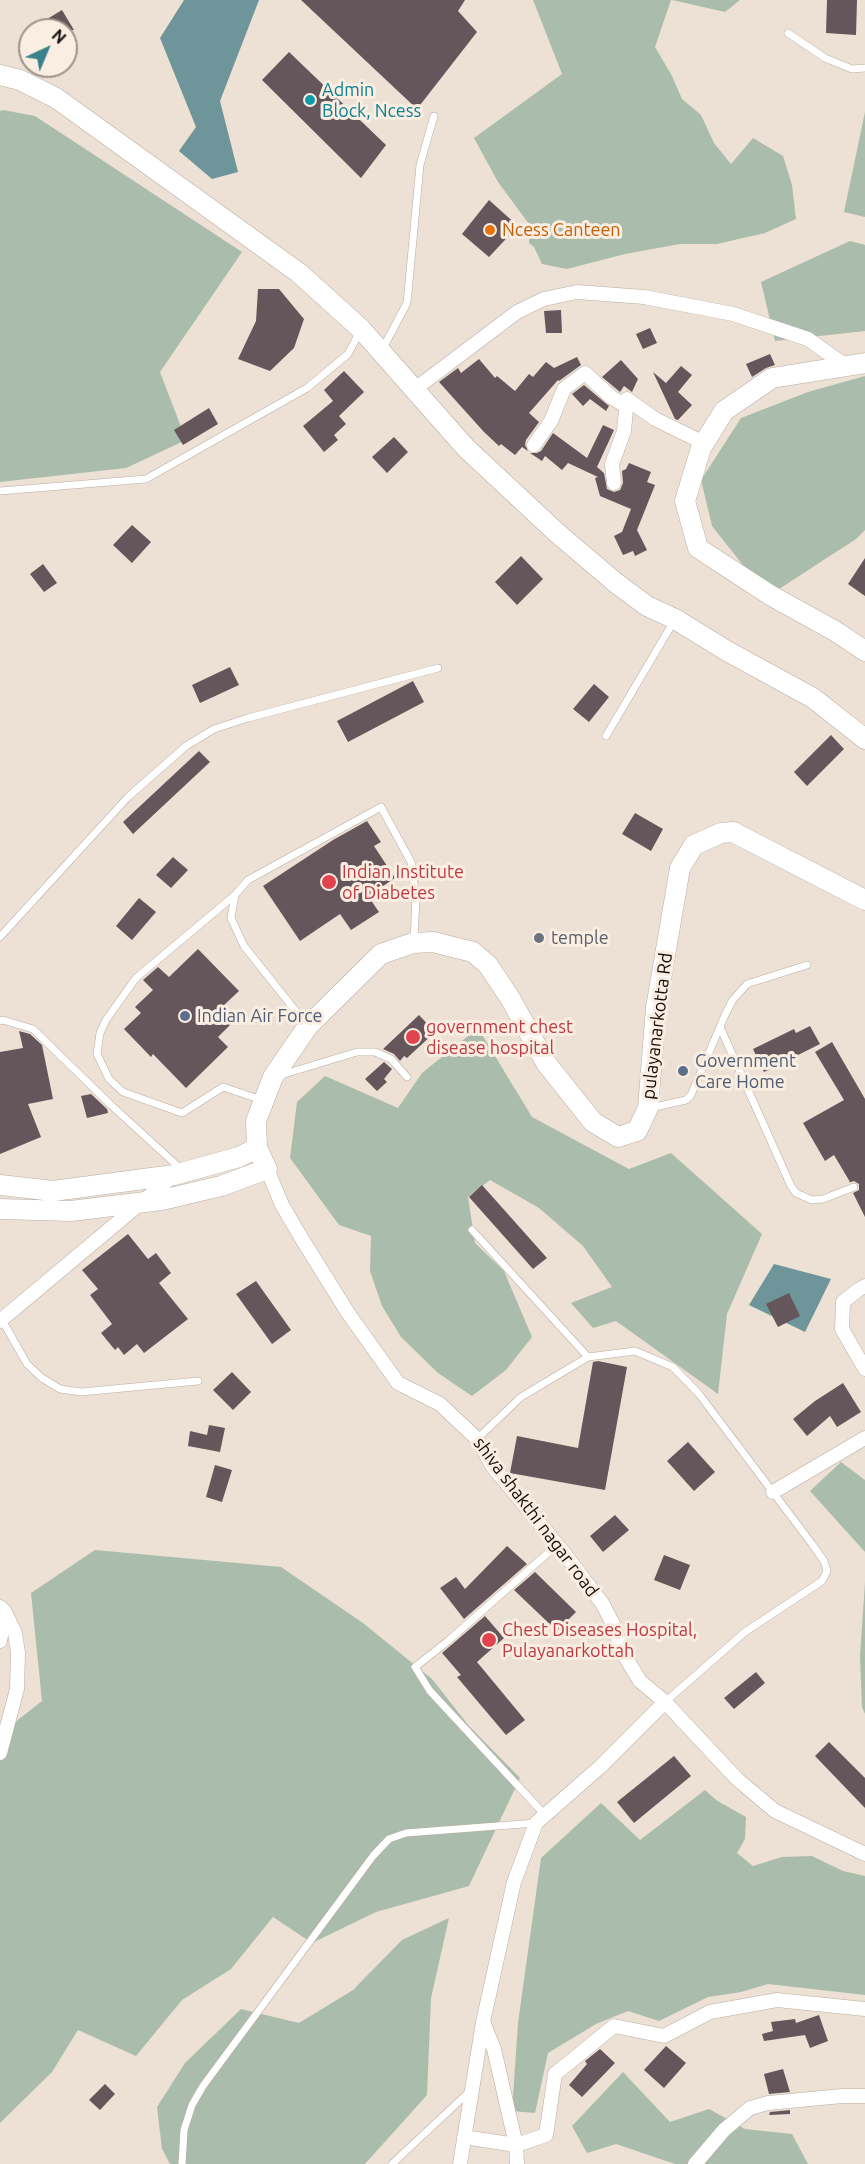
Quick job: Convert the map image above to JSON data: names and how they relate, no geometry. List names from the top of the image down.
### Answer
{
  "streets": {
    "street": ["pulayanarkotta Rd", "shiva shakthi nagar road"]
  },
  "crossings": [
    ["pulayanarkotta Rd", "shiva shakthi nagar road"]
  ],
  "places": [
    "Admin Block, Ncess",
    "Ncess Canteen",
    "Indian Institute of Diabetes",
    "temple",
    "Indian Air Force",
    "government chest disease hospital",
    "Government Care Home",
    "Chest Diseases Hospital, Pulayanarkottah"
  ],
  "north": "top right"
}
